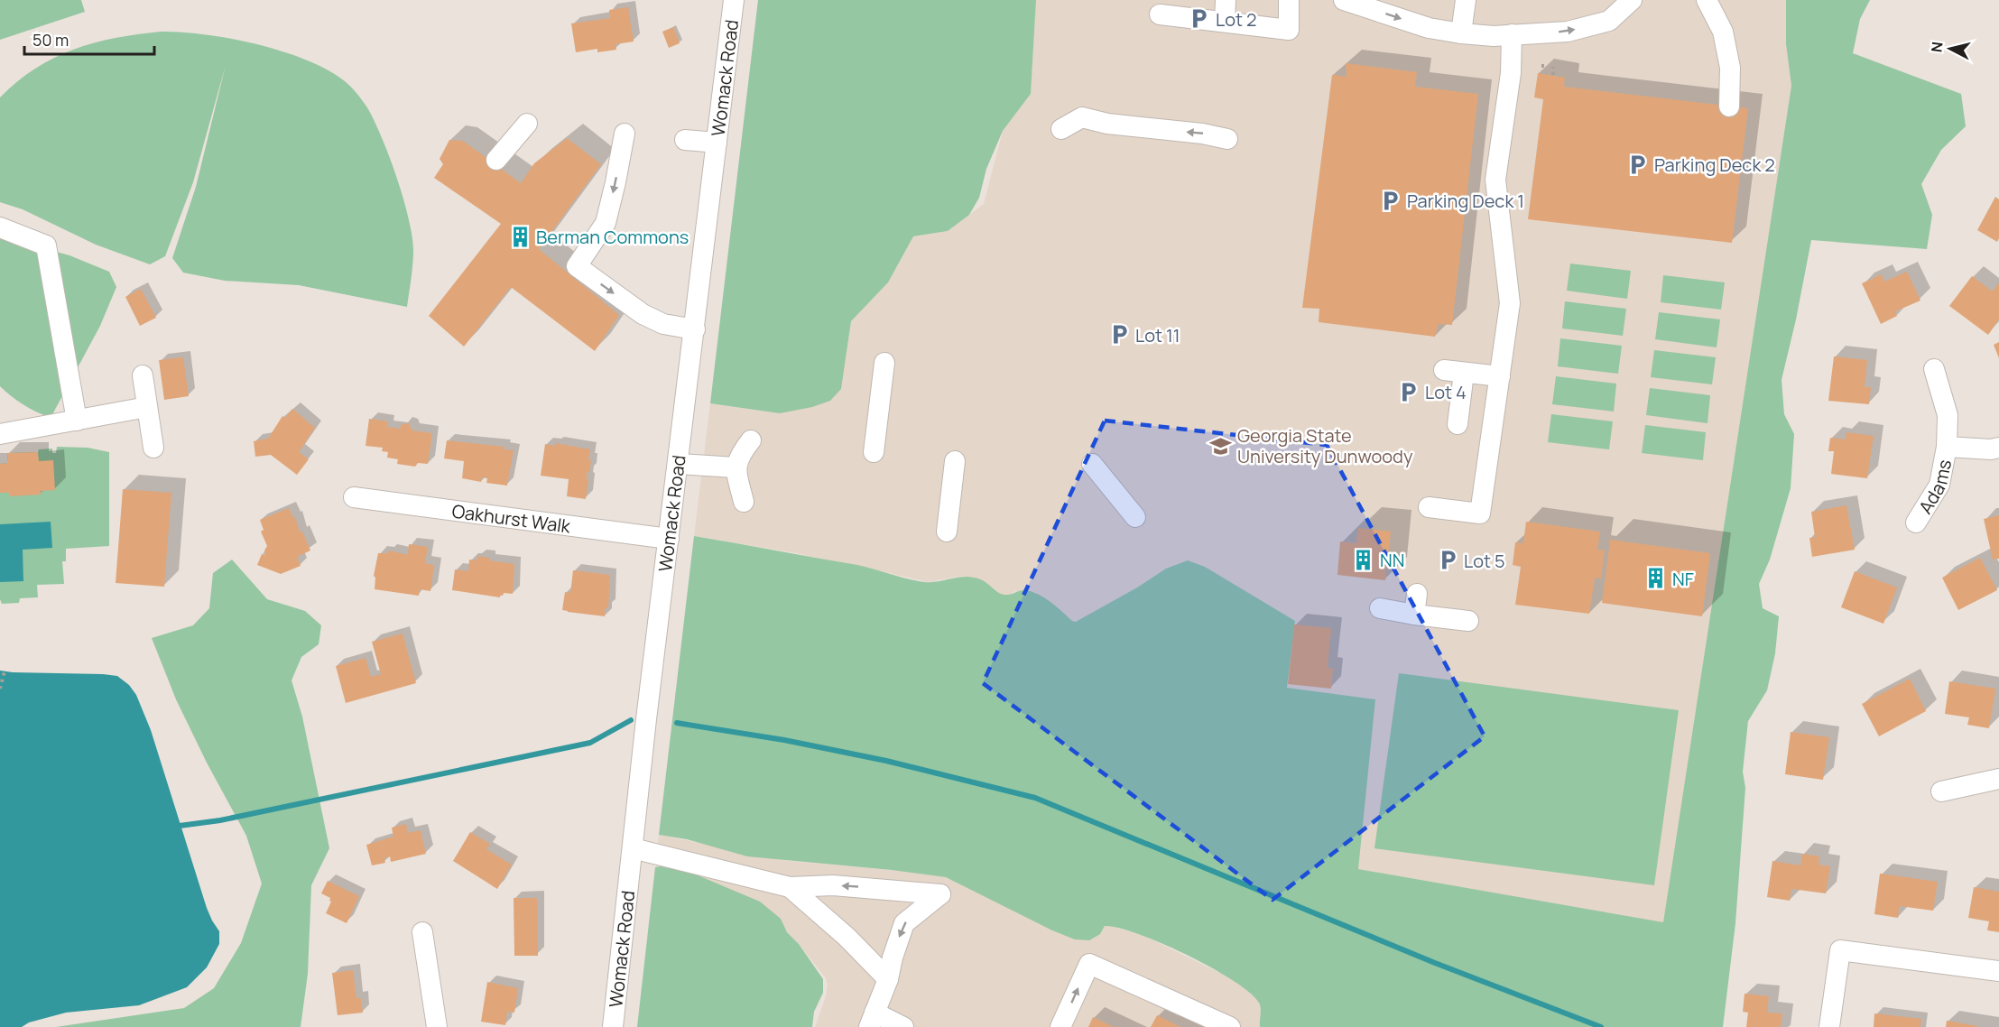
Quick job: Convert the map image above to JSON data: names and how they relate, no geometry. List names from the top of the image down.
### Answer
{
  "streets": {
    "street": ["Womack Road", "Adams", "Oakhurst Walk"]
  },
  "crossings": [
    ["Womack Road", "Oakhurst Walk"]
  ],
  "places": {
    "parking": [
      "Lot 2",
      "Parking Deck 2",
      "Parking Deck 1",
      "Lot 11",
      "Lot 4",
      "Lot 5"
    ],
    "building": ["Berman Commons", "NN", "NF"],
    "school or university": ["Georgia State University Dunwoody"]
  },
  "scale_bar": "50 m",
  "north": "left"
}
